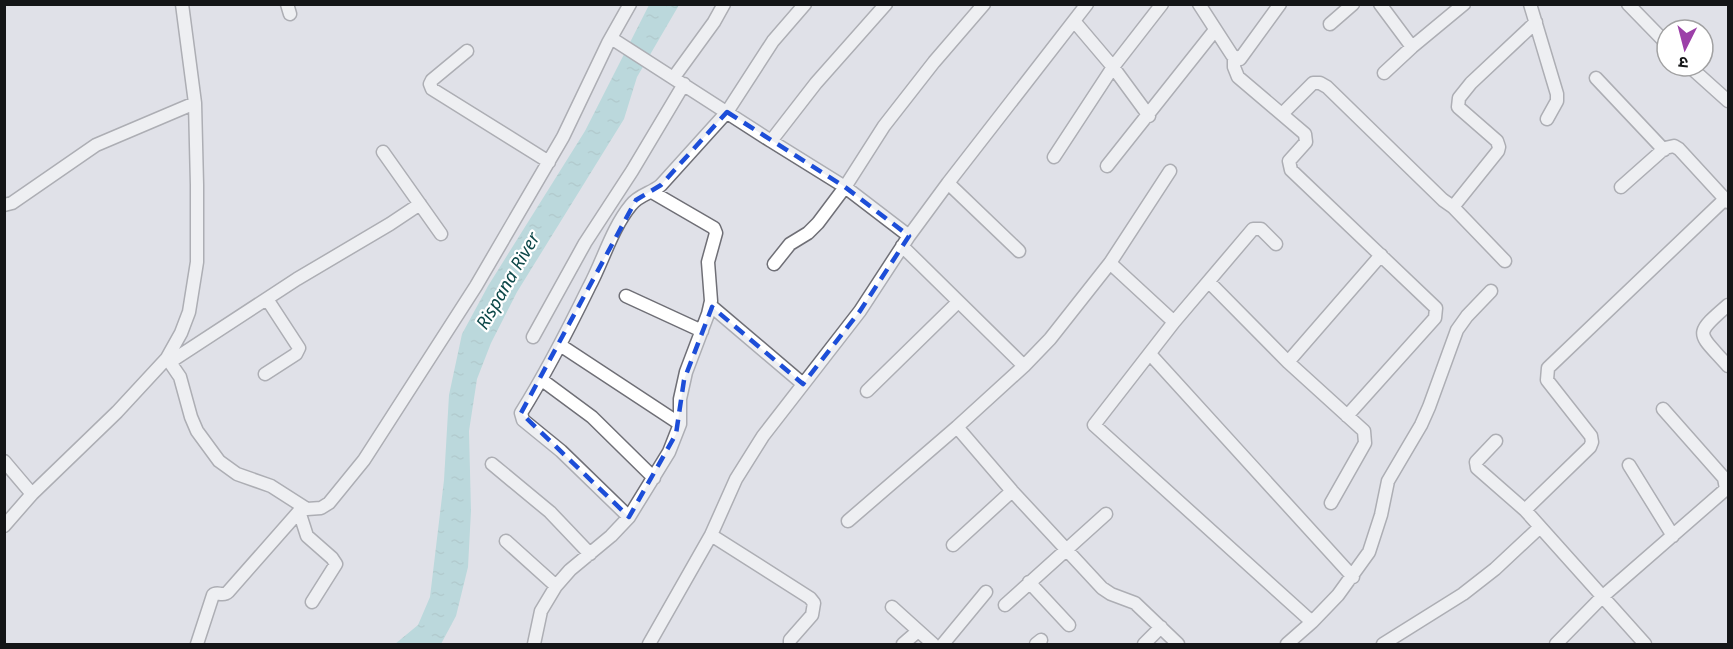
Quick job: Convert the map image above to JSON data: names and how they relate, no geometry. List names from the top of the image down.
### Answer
{
  "water": ["Rispana River"],
  "north": "bottom"
}
